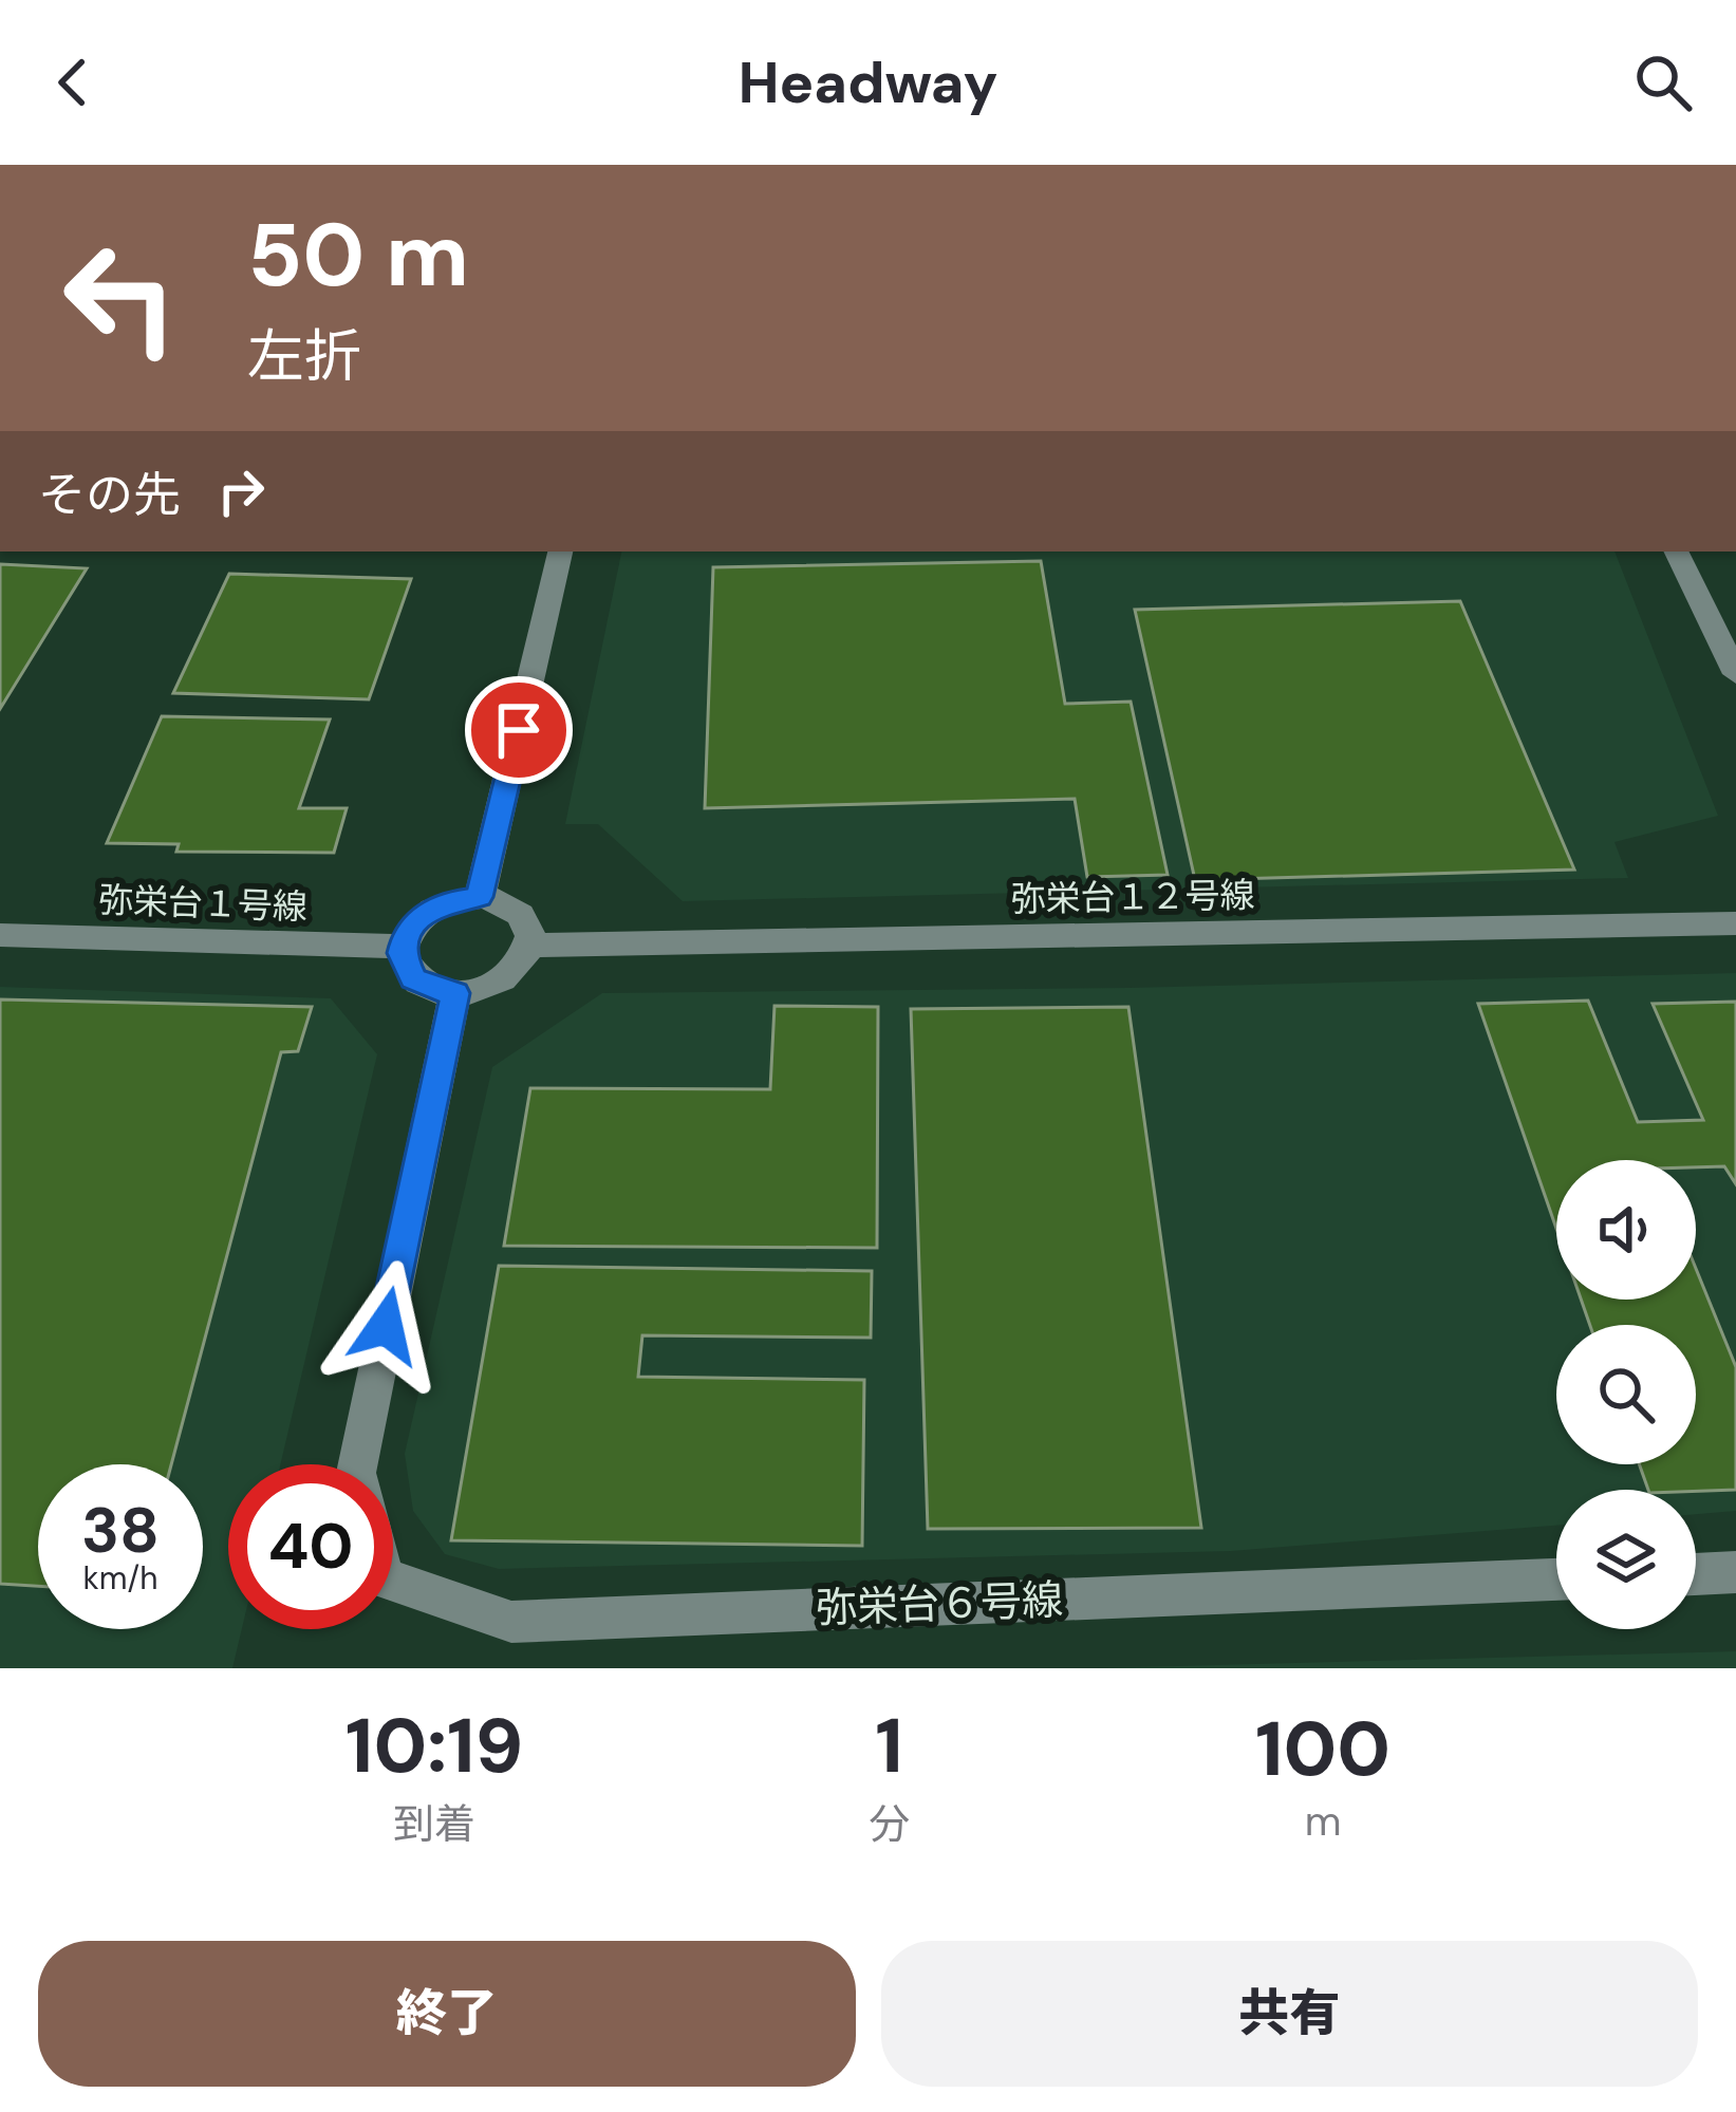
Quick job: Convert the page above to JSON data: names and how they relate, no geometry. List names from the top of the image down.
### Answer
{
  "streets": {
    "street": ["弥栄台１２号線", "弥栄台１号線", "弥栄台６号線"]
  },
  "crossings": [
    ["弥栄台１２号線", "弥栄台１号線"]
  ],
  "page": {
    "header": "Headway",
    "turn": ["50 m", "左折"],
    "then": "その先",
    "speed": "38 km/h",
    "limit": "40",
    "eta": [
      "10:19",
      "到着",
      "1",
      "分",
      "100",
      "m"
    ],
    "buttons": ["終了", "共有"]
  }
}
